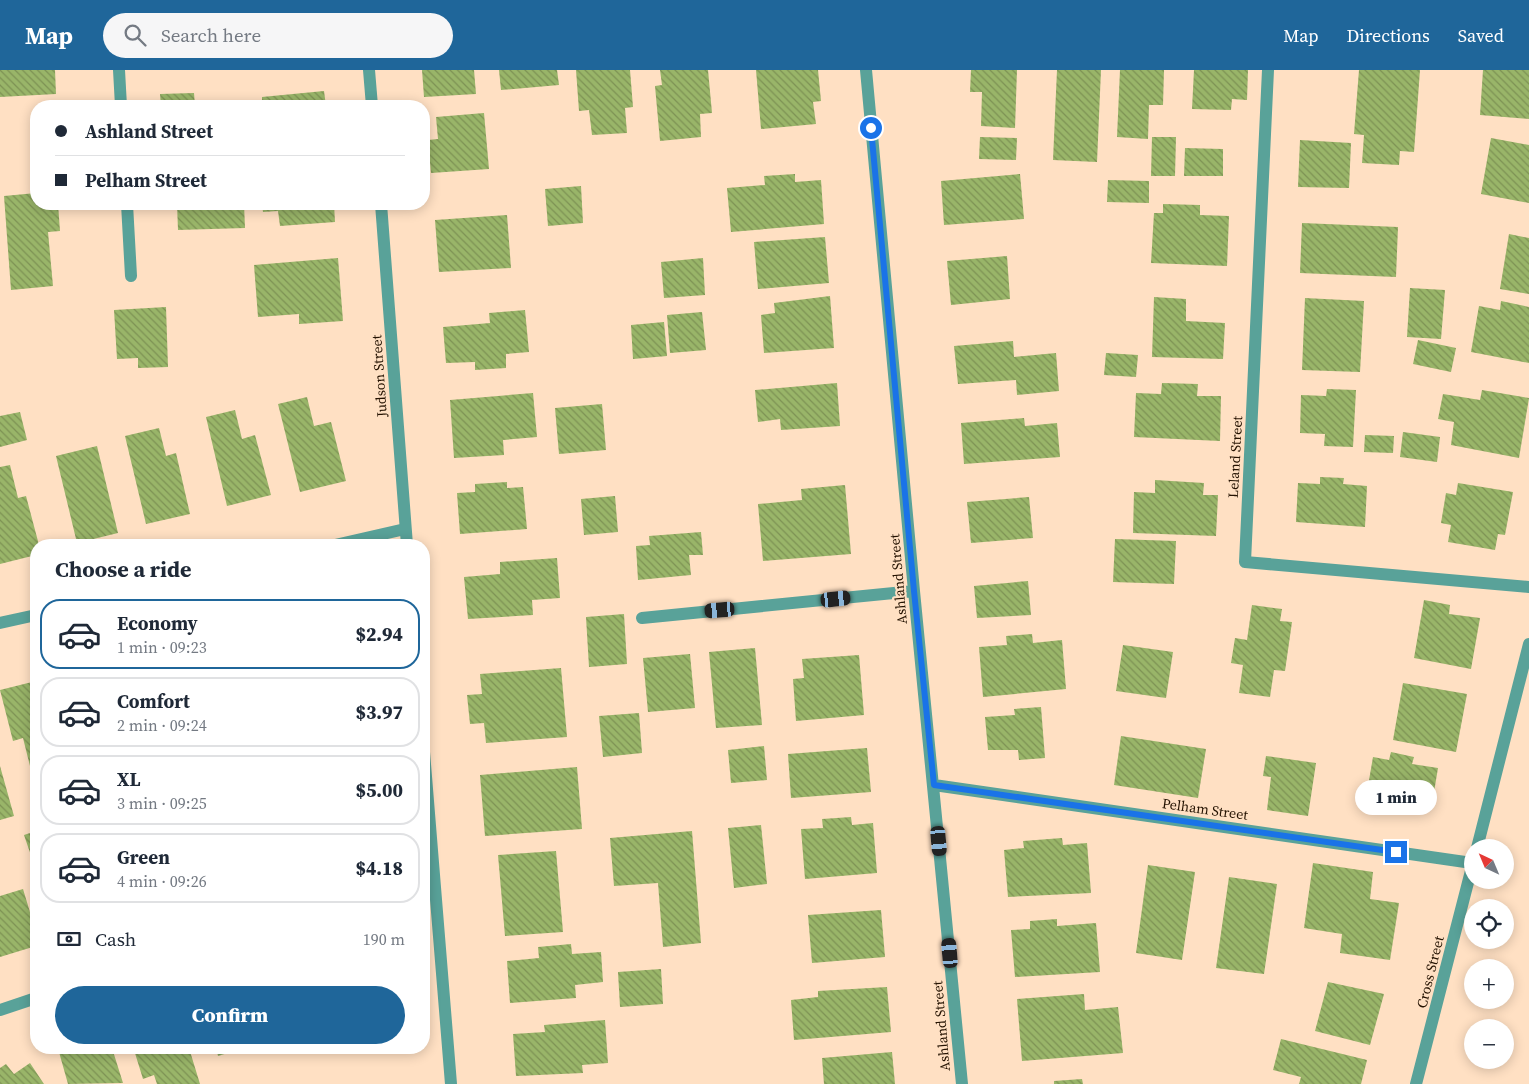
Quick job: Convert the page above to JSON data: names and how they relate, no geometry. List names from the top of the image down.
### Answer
{
  "streets": {
    "street": [
      "Judson Street",
      "Leland Street",
      "Ashland Street",
      "Pelham Street",
      "Cross Street"
    ]
  },
  "crossings": [
    ["Ashland Street", "Pelham Street"]
  ],
  "north": "top left",
  "page": {
    "header": "Map",
    "search": "Search here",
    "nav": ["Map", "Directions", "Saved"],
    "banner": ["Ashland Street", "Pelham Street"],
    "heading": "Choose a ride",
    "list": [
      {
        "name": "Economy",
        "note": "1 min · 09:23",
        "value": "$2.94"
      },
      {
        "name": "Comfort",
        "note": "2 min · 09:24",
        "value": "$3.97"
      },
      {
        "name": "XL",
        "note": "3 min · 09:25",
        "value": "$5.00"
      },
      {
        "name": "Green",
        "note": "4 min · 09:26",
        "value": "$4.18"
      }
    ],
    "bubble": "1 min",
    "map_buttons": ["+", "−"],
    "pay": ["Cash", "190 m"],
    "buttons": "Confirm"
  }
}
